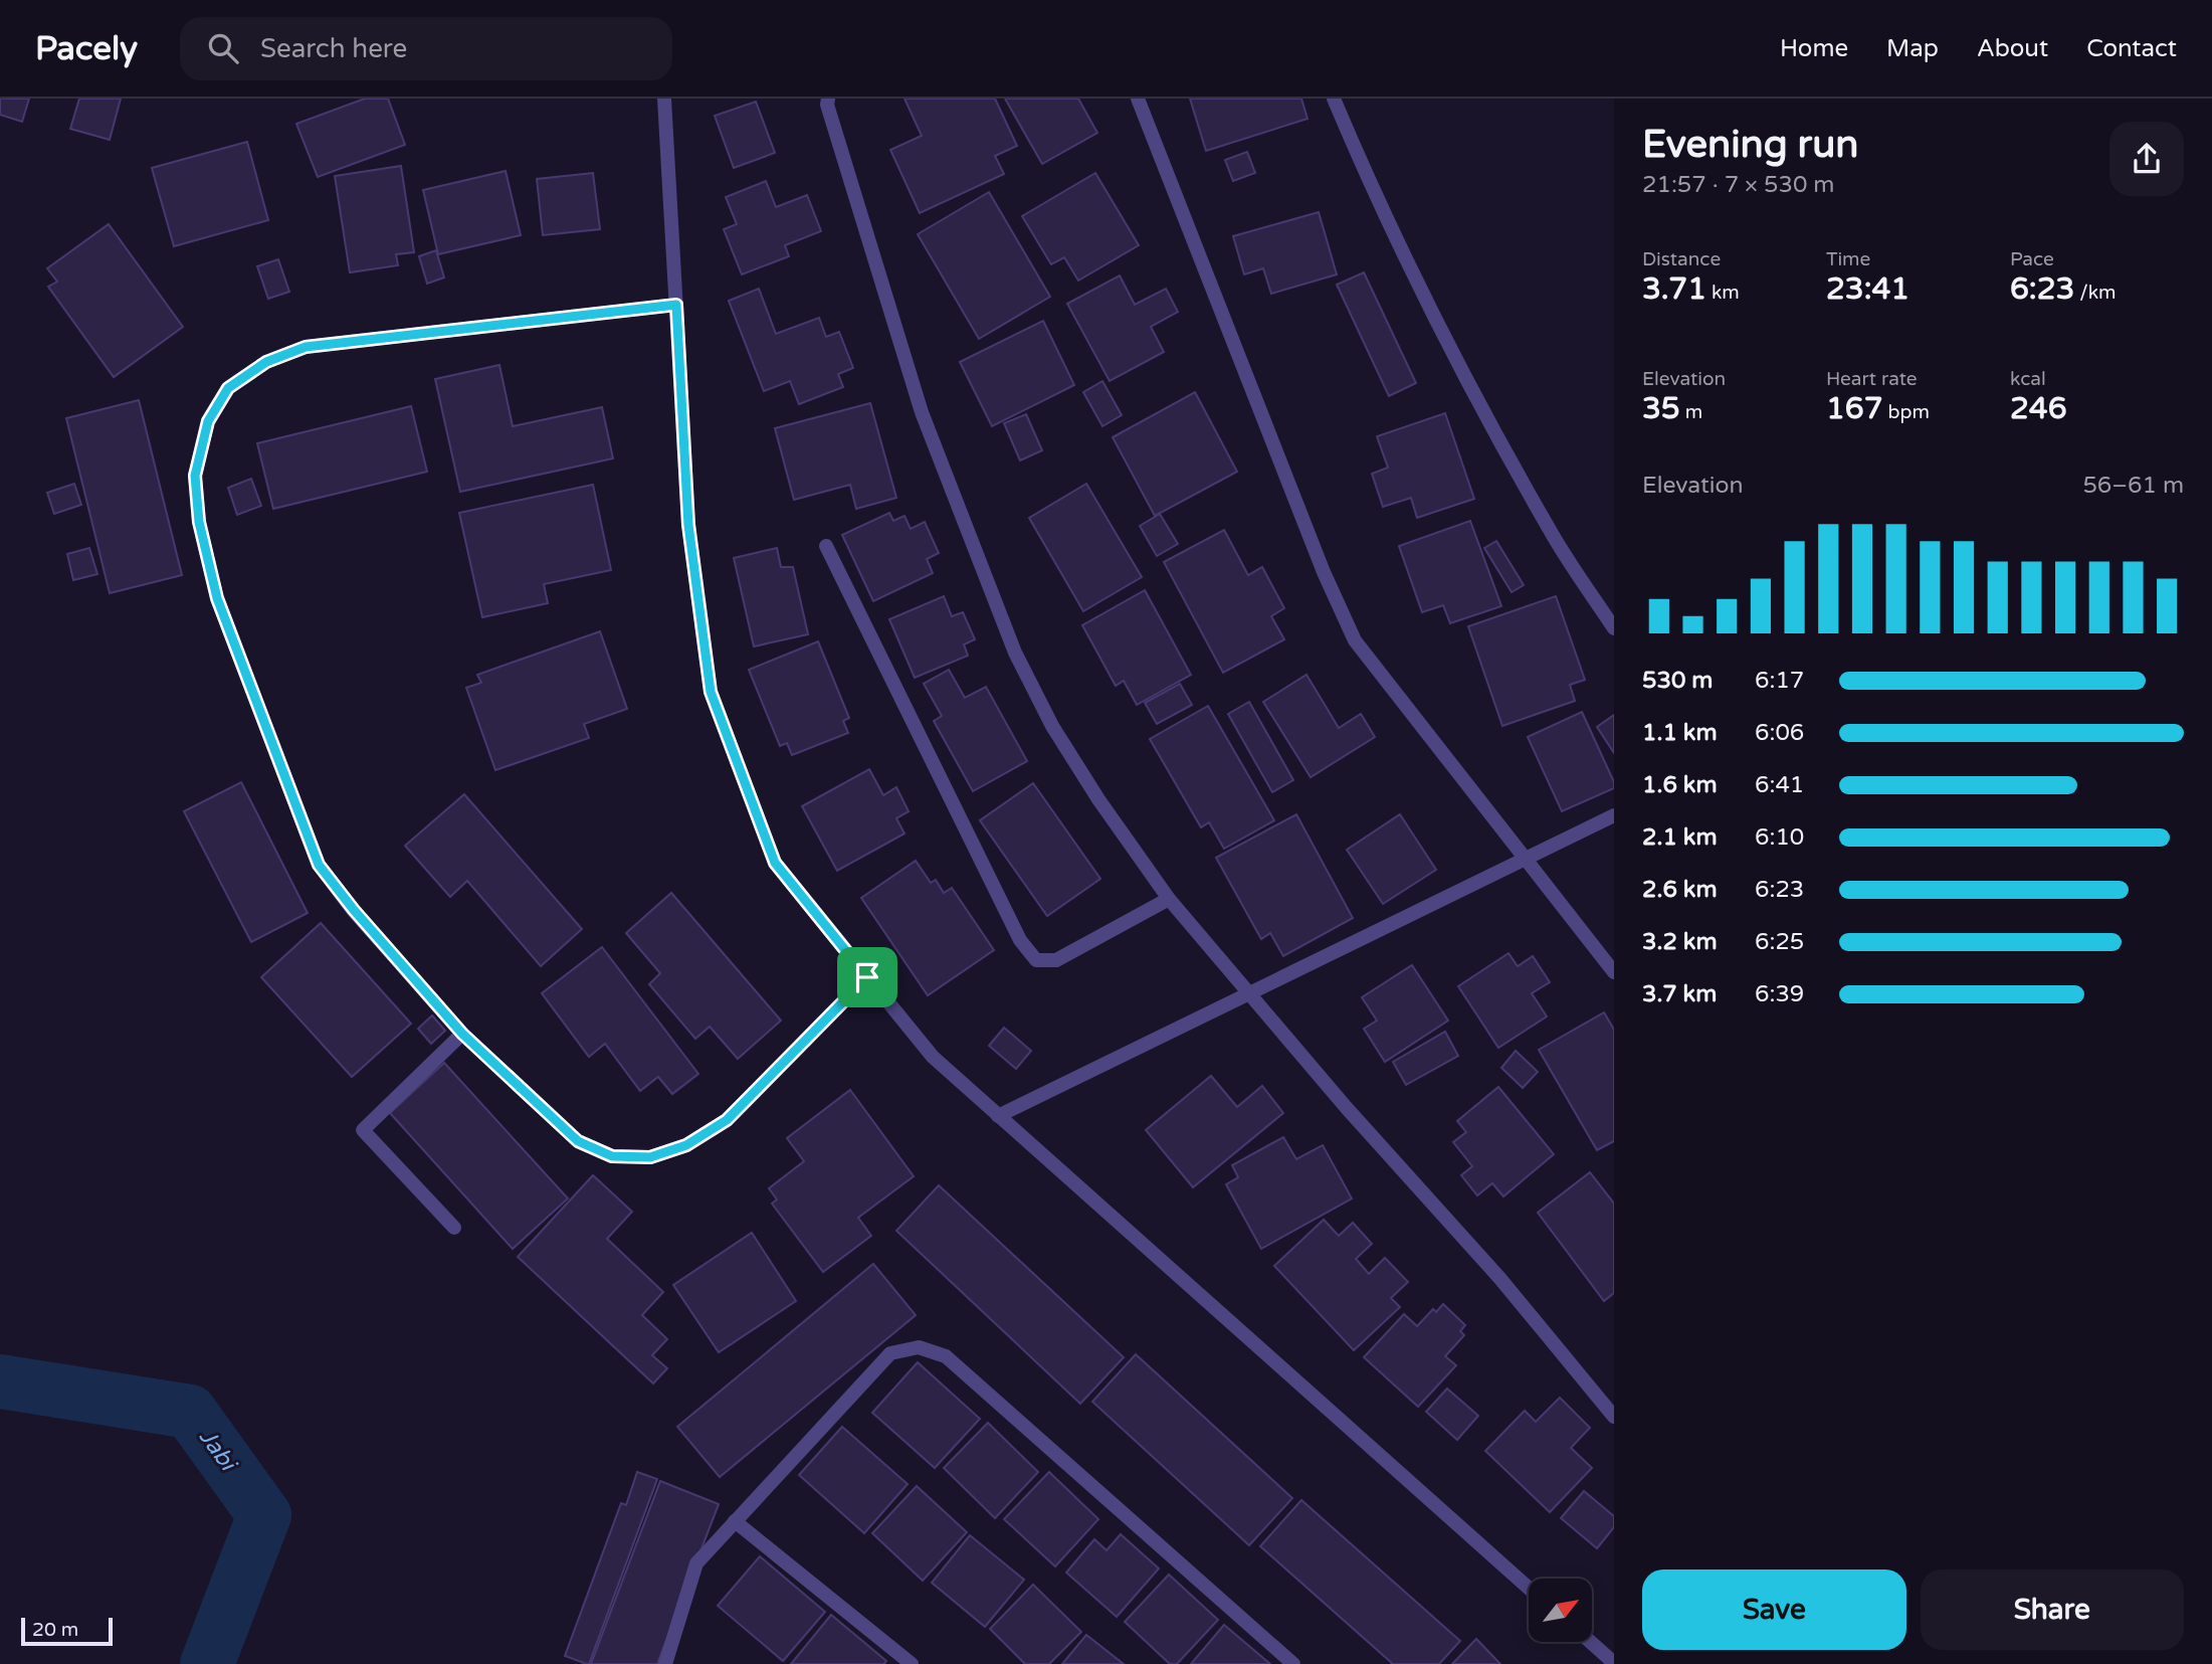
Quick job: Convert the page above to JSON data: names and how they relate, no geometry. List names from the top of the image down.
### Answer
{
  "water": ["Jabi"],
  "scale_bar": "20 m",
  "north": "top right",
  "page": {
    "header": "Pacely",
    "search": "Search here",
    "nav": [
      "Home",
      "Map",
      "About",
      "Contact"
    ],
    "heading": ["Evening run", "21:57 · 7 × 530 m"],
    "stats": [
      ["Distance", "3.71 km"],
      ["Time", "23:41"],
      ["Pace", "6:23 /km"],
      ["Elevation", "35 m"],
      ["Heart rate", "167 bpm"],
      ["kcal", "246"]
    ],
    "chart": ["Elevation", "56–61 m"],
    "list": [
      {
        "name": "530 m",
        "note": "6:17"
      },
      {
        "name": "1.1 km",
        "note": "6:06"
      },
      {
        "name": "1.6 km",
        "note": "6:41"
      },
      {
        "name": "2.1 km",
        "note": "6:10"
      },
      {
        "name": "2.6 km",
        "note": "6:23"
      },
      {
        "name": "3.2 km",
        "note": "6:25"
      },
      {
        "name": "3.7 km",
        "note": "6:39"
      }
    ],
    "buttons": ["Save", "Share"],
    "scale": "20 m"
  }
}
